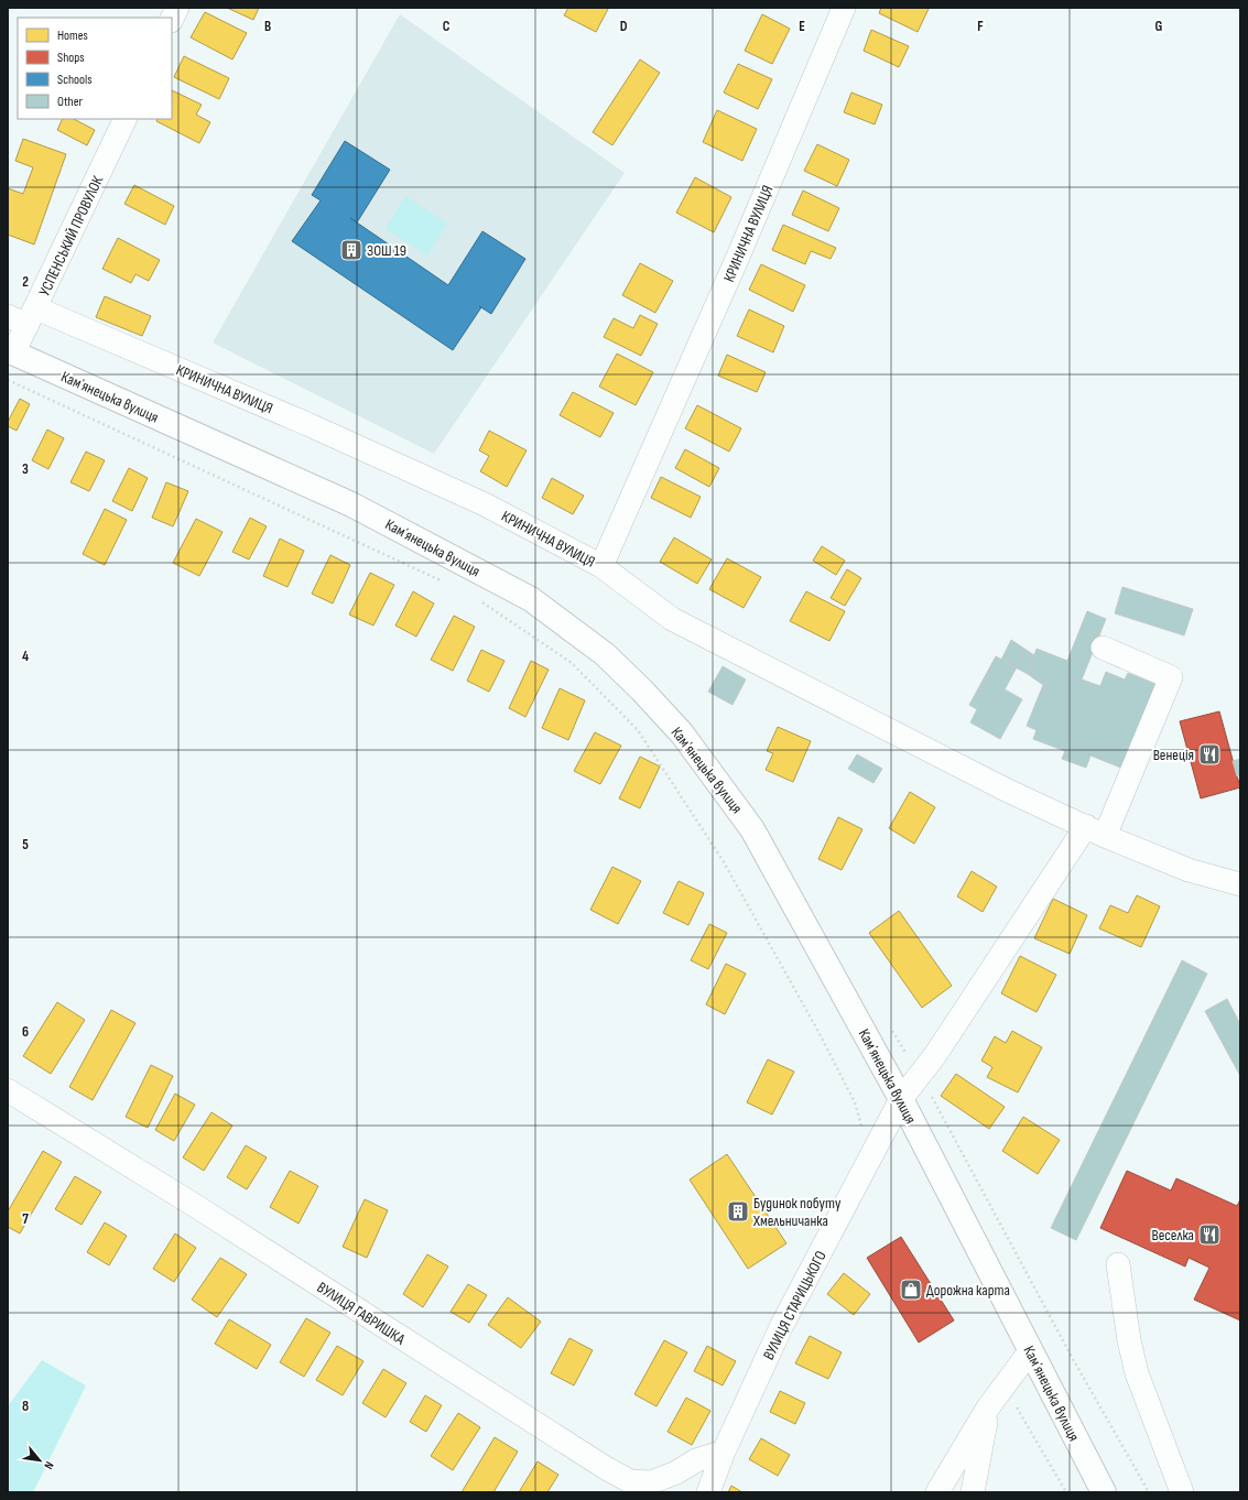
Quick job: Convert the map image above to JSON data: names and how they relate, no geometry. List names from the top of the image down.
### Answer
{
  "streets": {
    "main road": ["Камʼянецька вулиця"],
    "street": [
      "КРИНИЧНА ВУЛИЦЯ",
      "УСПЕНСЬКИЙ ПРОВУЛОК",
      "ВУЛИЦЯ СТАРИЦЬКОГО",
      "ВУЛИЦЯ ГАВРИШКА"
    ]
  },
  "crossings": [
    ["КРИНИЧНА ВУЛИЦЯ", "УСПЕНСЬКИЙ ПРОВУЛОК"],
    ["УСПЕНСЬКИЙ ПРОВУЛОК", "Камʼянецька вулиця"],
    ["Камʼянецька вулиця", "ВУЛИЦЯ СТАРИЦЬКОГО"],
    ["ВУЛИЦЯ СТАРИЦЬКОГО", "ВУЛИЦЯ ГАВРИШКА"]
  ],
  "places": {
    "building": ["ЗОШ 19", "Будинок побуту Хмельничанка"],
    "restaurant": ["Венеція", "Веселка"],
    "shop": ["Дорожна карта"]
  },
  "legend": [
    "Homes",
    "Shops",
    "Schools",
    "Other"
  ],
  "north": "bottom right",
  "grid": {
    "columns": [
      "B",
      "C",
      "D",
      "E",
      "F",
      "G"
    ],
    "rows": [
      "2",
      "3",
      "4",
      "5",
      "6",
      "7",
      "8"
    ]
  }
}
